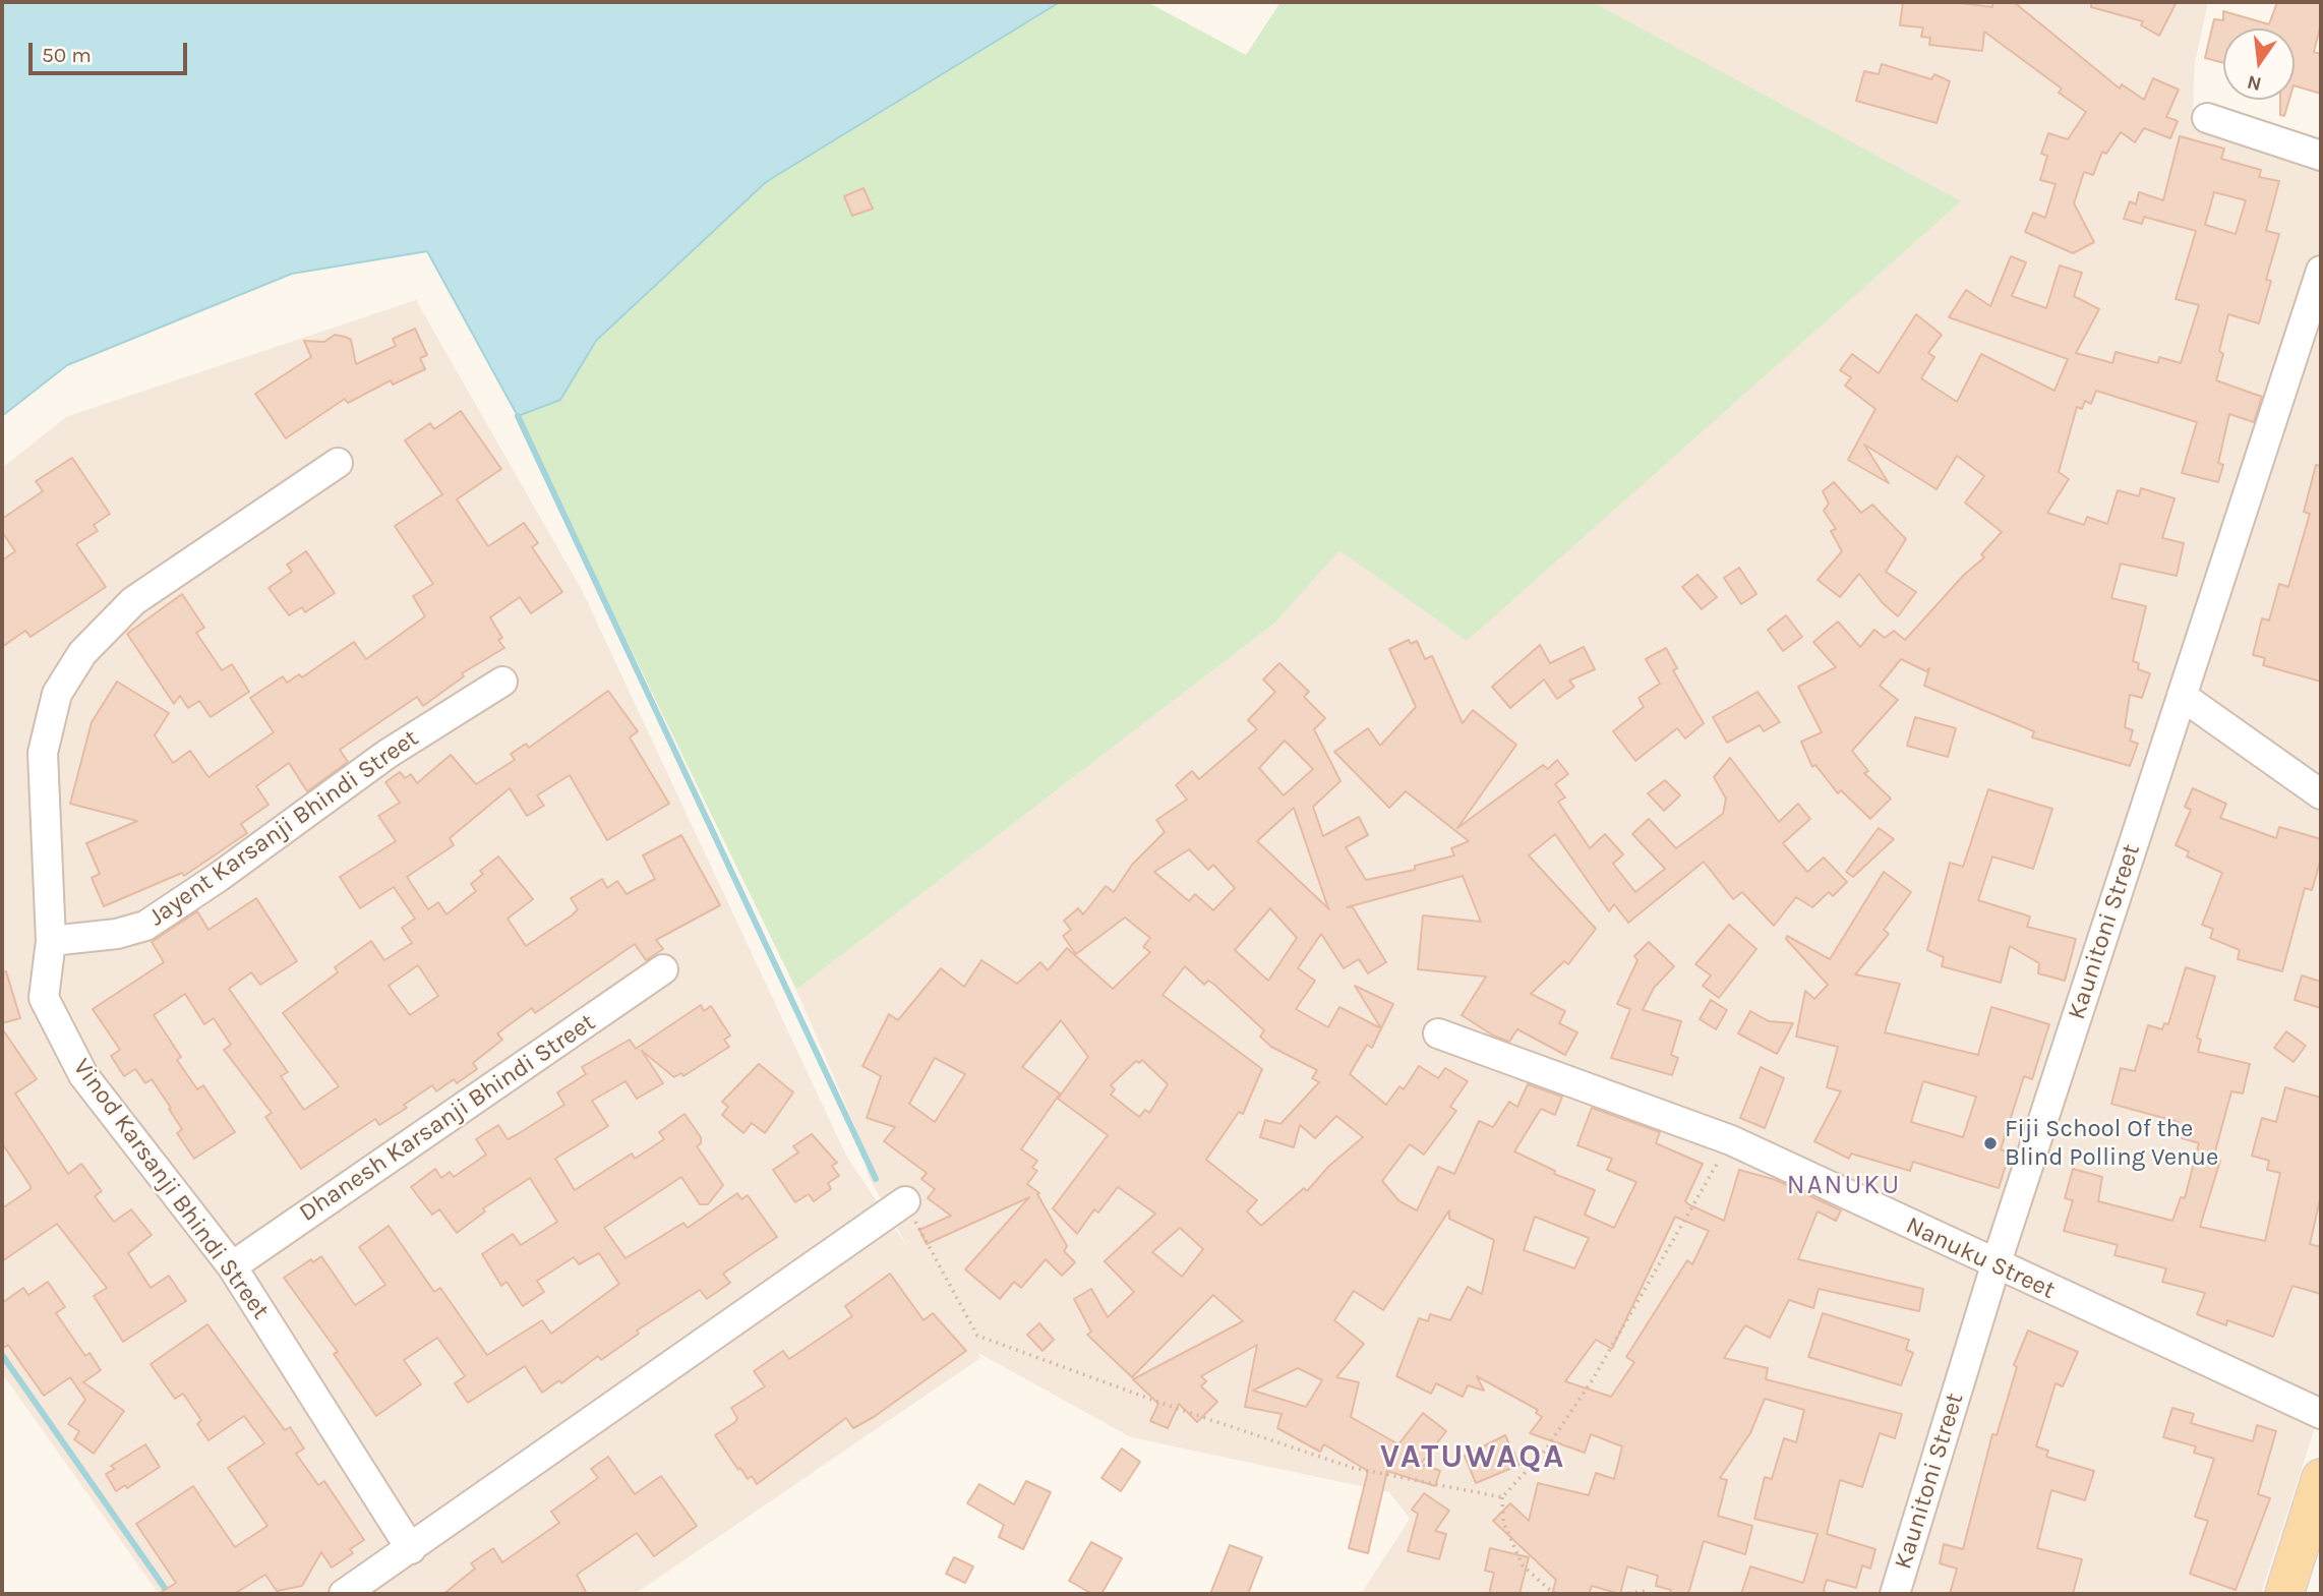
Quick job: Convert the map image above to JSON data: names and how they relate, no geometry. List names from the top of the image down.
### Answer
{
  "streets": {
    "street": [
      "Jayent Karsanji Bhindi Street",
      "Kaunitoni Street",
      "Dhanesh Karsanji Bhindi Street",
      "Vinod Karsanji Bhindi Street",
      "Nanuku Street"
    ]
  },
  "crossings": [
    ["Jayent Karsanji Bhindi Street", "Vinod Karsanji Bhindi Street"],
    ["Kaunitoni Street", "Nanuku Street"],
    ["Dhanesh Karsanji Bhindi Street", "Vinod Karsanji Bhindi Street"]
  ],
  "districts": ["NANUKU", "VATUWAQA"],
  "places": ["Fiji School Of the Blind Polling Venue"],
  "scale_bar": "50 m",
  "north": "bottom"
}
